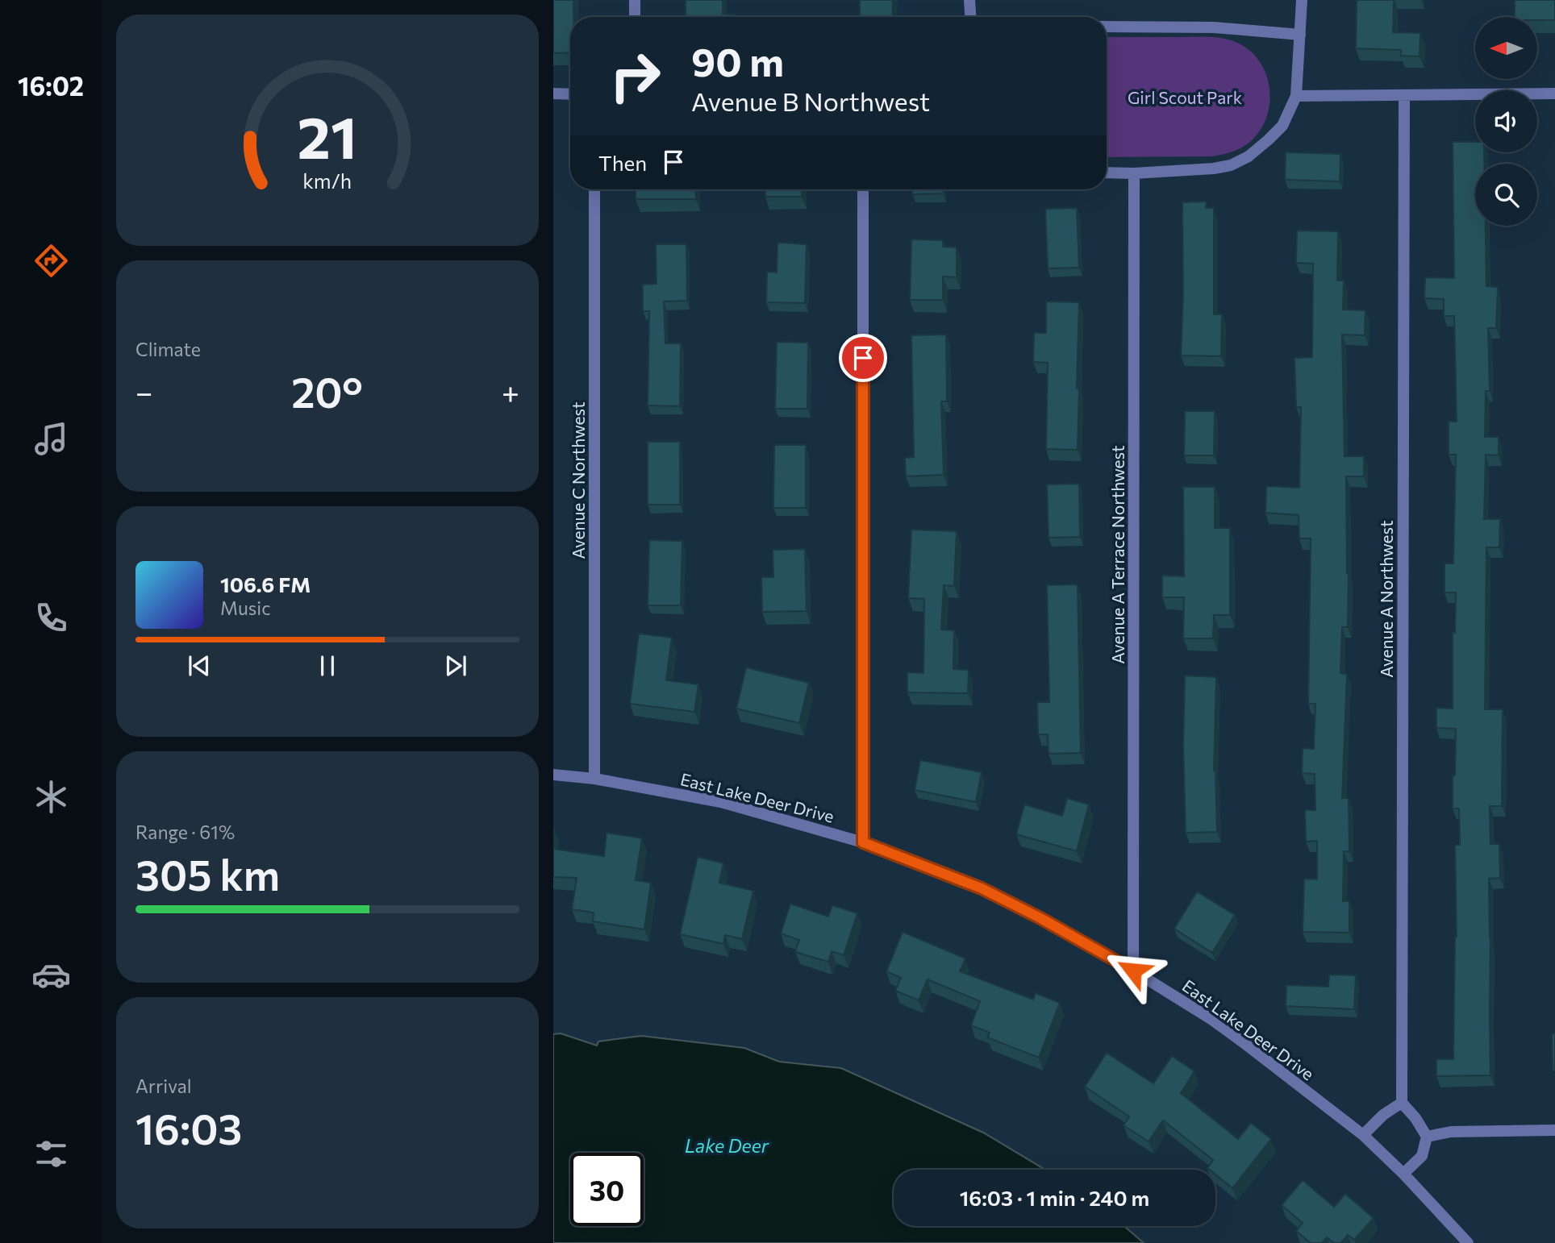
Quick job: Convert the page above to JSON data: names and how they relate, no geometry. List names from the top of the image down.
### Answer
{
  "streets": {
    "street": [
      "Avenue C Northwest",
      "Avenue A Terrace Northwest",
      "Avenue A Northwest",
      "East Lake Deer Drive"
    ]
  },
  "crossings": [
    ["Avenue C Northwest", "East Lake Deer Drive"],
    ["Avenue A Terrace Northwest", "East Lake Deer Drive"]
  ],
  "water": ["Lake Deer"],
  "parks": ["Girl Scout Park"],
  "north": "left",
  "page": {
    "tabs": "16:02",
    "turn": ["90 m", "Avenue B Northwest"],
    "then": "Then",
    "tile": [
      "Climate",
      ["Range · 61%", "305 km"],
      ["Arrival", "16:03"]
    ],
    "heat": ["−", "20°", "+"],
    "song": ["106.6 FM", "Music"],
    "limit": "30",
    "trip": "16:03 · 1 min · 240 m",
    "gauge": ["21", "km/h"]
  }
}
